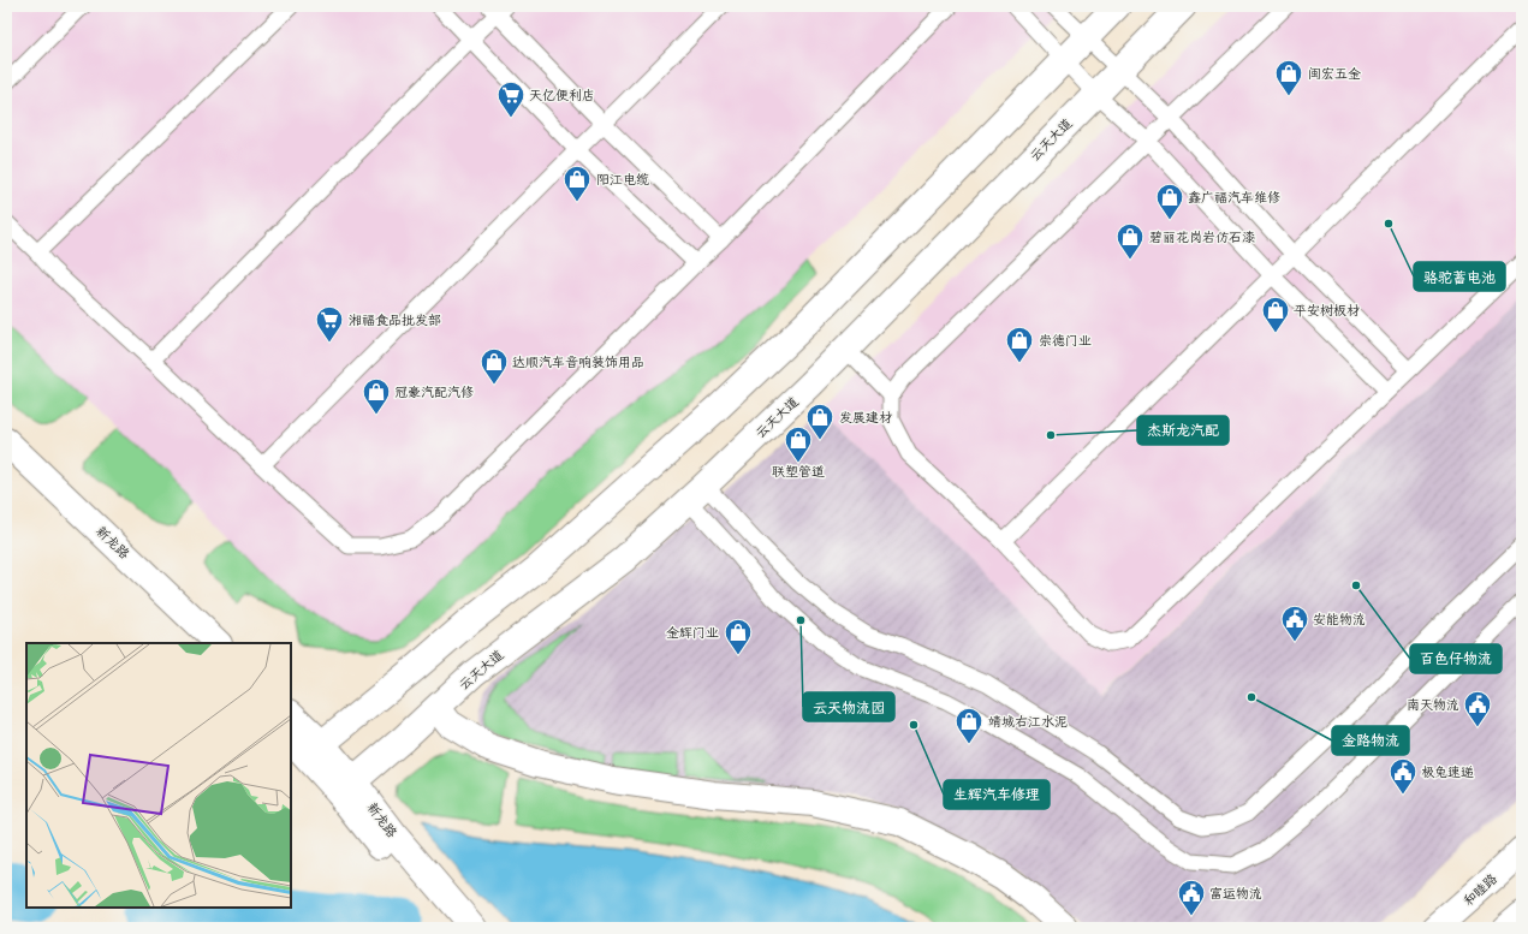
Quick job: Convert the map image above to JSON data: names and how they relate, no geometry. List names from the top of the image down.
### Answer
{
  "streets": {
    "main road": ["云天大道", "新龙路", "和睦路"]
  },
  "crossings": [
    ["云天大道", "新龙路"]
  ],
  "places": {
    "shop": [
      "闽宏五金",
      "阳江电缆",
      "鑫广福汽车维修",
      "碧丽花岗岩仿石漆",
      "平安树板材",
      "崇德门业",
      "达顺汽车音响装饰用品",
      "冠豪汽配汽修",
      "发展建材",
      "联塑管道",
      "金辉门业",
      "靖城右江水泥"
    ],
    "supermarket": ["天亿便利店", "湘福食品批发部"],
    "other": [
      "骆驼蓄电池",
      "杰斯龙汽配",
      "百色仔物流",
      "云天物流园",
      "金路物流",
      "生辉汽车修理"
    ],
    "public building": [
      "安能物流",
      "南天物流",
      "极兔速递",
      "富运物流"
    ]
  }
}
